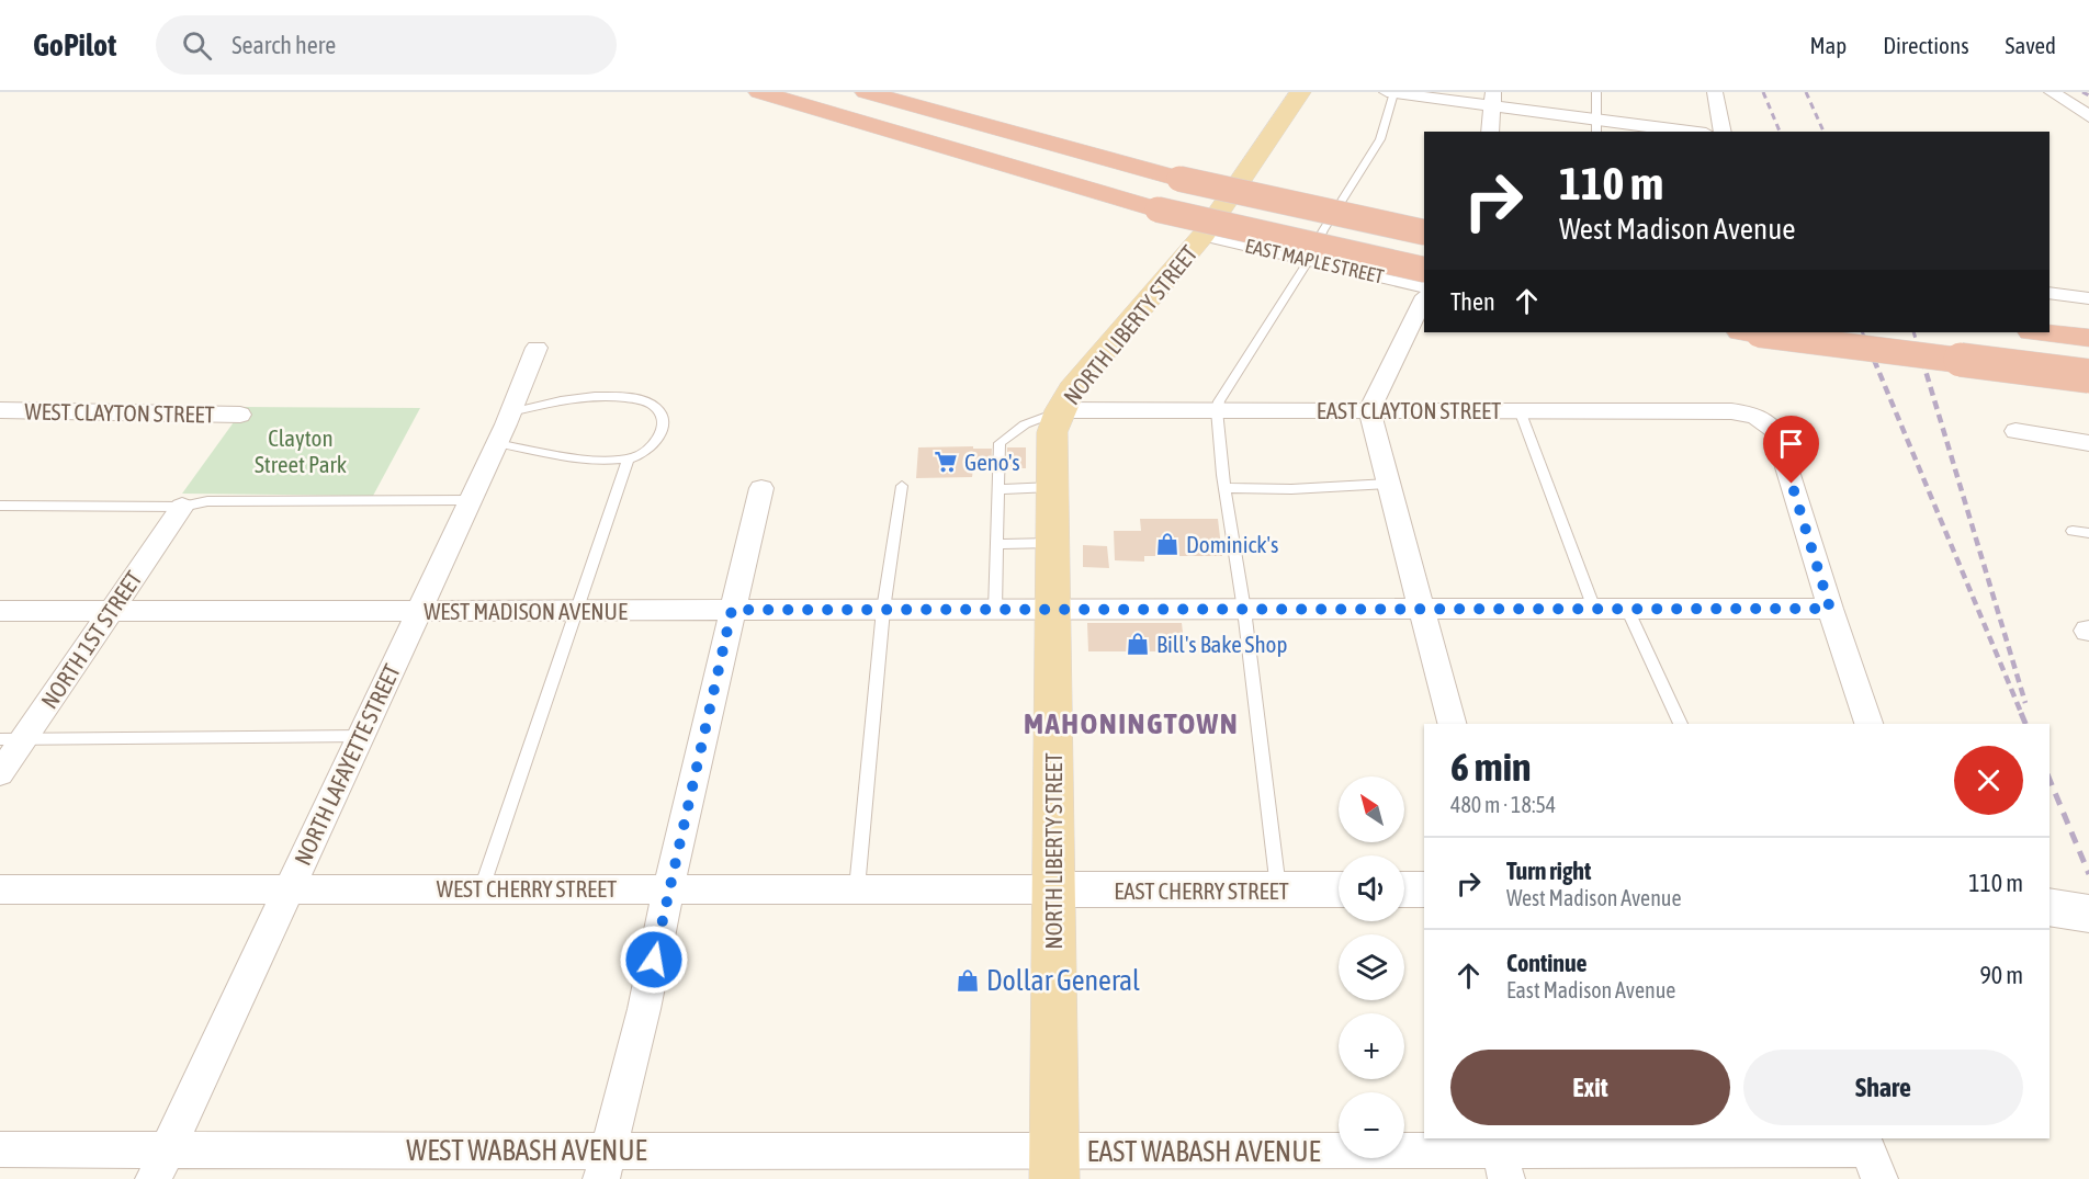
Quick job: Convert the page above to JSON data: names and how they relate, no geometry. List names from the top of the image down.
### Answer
{
  "streets": {
    "main road": ["NORTH LIBERTY STREET"],
    "street": [
      "EAST MAPLE STREET",
      "EAST CLAYTON STREET",
      "WEST CLAYTON STREET",
      "WEST MADISON AVENUE",
      "NORTH 1ST STREET",
      "NORTH LAFAYETTE STREET",
      "WEST CHERRY STREET",
      "EAST CHERRY STREET",
      "WEST WABASH AVENUE",
      "EAST WABASH AVENUE"
    ]
  },
  "crossings": [
    ["EAST MAPLE STREET", "NORTH LIBERTY STREET"],
    ["NORTH LIBERTY STREET", "EAST CLAYTON STREET"],
    ["NORTH LIBERTY STREET", "WEST MADISON AVENUE"],
    ["NORTH LIBERTY STREET", "WEST CHERRY STREET"],
    ["NORTH LIBERTY STREET", "EAST CHERRY STREET"],
    ["NORTH LIBERTY STREET", "WEST WABASH AVENUE"],
    ["NORTH LIBERTY STREET", "EAST WABASH AVENUE"],
    ["EAST CLAYTON STREET", "WEST MADISON AVENUE"],
    ["WEST MADISON AVENUE", "NORTH 1ST STREET"],
    ["WEST MADISON AVENUE", "NORTH LAFAYETTE STREET"],
    ["NORTH LAFAYETTE STREET", "WEST CHERRY STREET"],
    ["NORTH LAFAYETTE STREET", "WEST WABASH AVENUE"],
    ["WEST CHERRY STREET", "EAST CHERRY STREET"],
    ["WEST WABASH AVENUE", "EAST WABASH AVENUE"]
  ],
  "districts": ["MAHONINGTOWN"],
  "parks": ["Clayton Street Park"],
  "places": {
    "supermarket": ["Geno's"],
    "shop": ["Dominick's", "Bill's Bake Shop", "Dollar General"]
  },
  "north": "top left",
  "page": {
    "header": "GoPilot",
    "search": "Search here",
    "nav": ["Map", "Directions", "Saved"],
    "turn": ["110 m", "West Madison Avenue"],
    "then": "Then",
    "heading": ["6 min", "480 m · 18:54"],
    "map_buttons": ["+", "−"],
    "list": [
      {
        "name": "Turn right",
        "note": "West Madison Avenue",
        "value": "110 m"
      },
      {
        "name": "Continue",
        "note": "East Madison Avenue",
        "value": "90 m"
      }
    ],
    "buttons": ["Exit", "Share"]
  }
}
